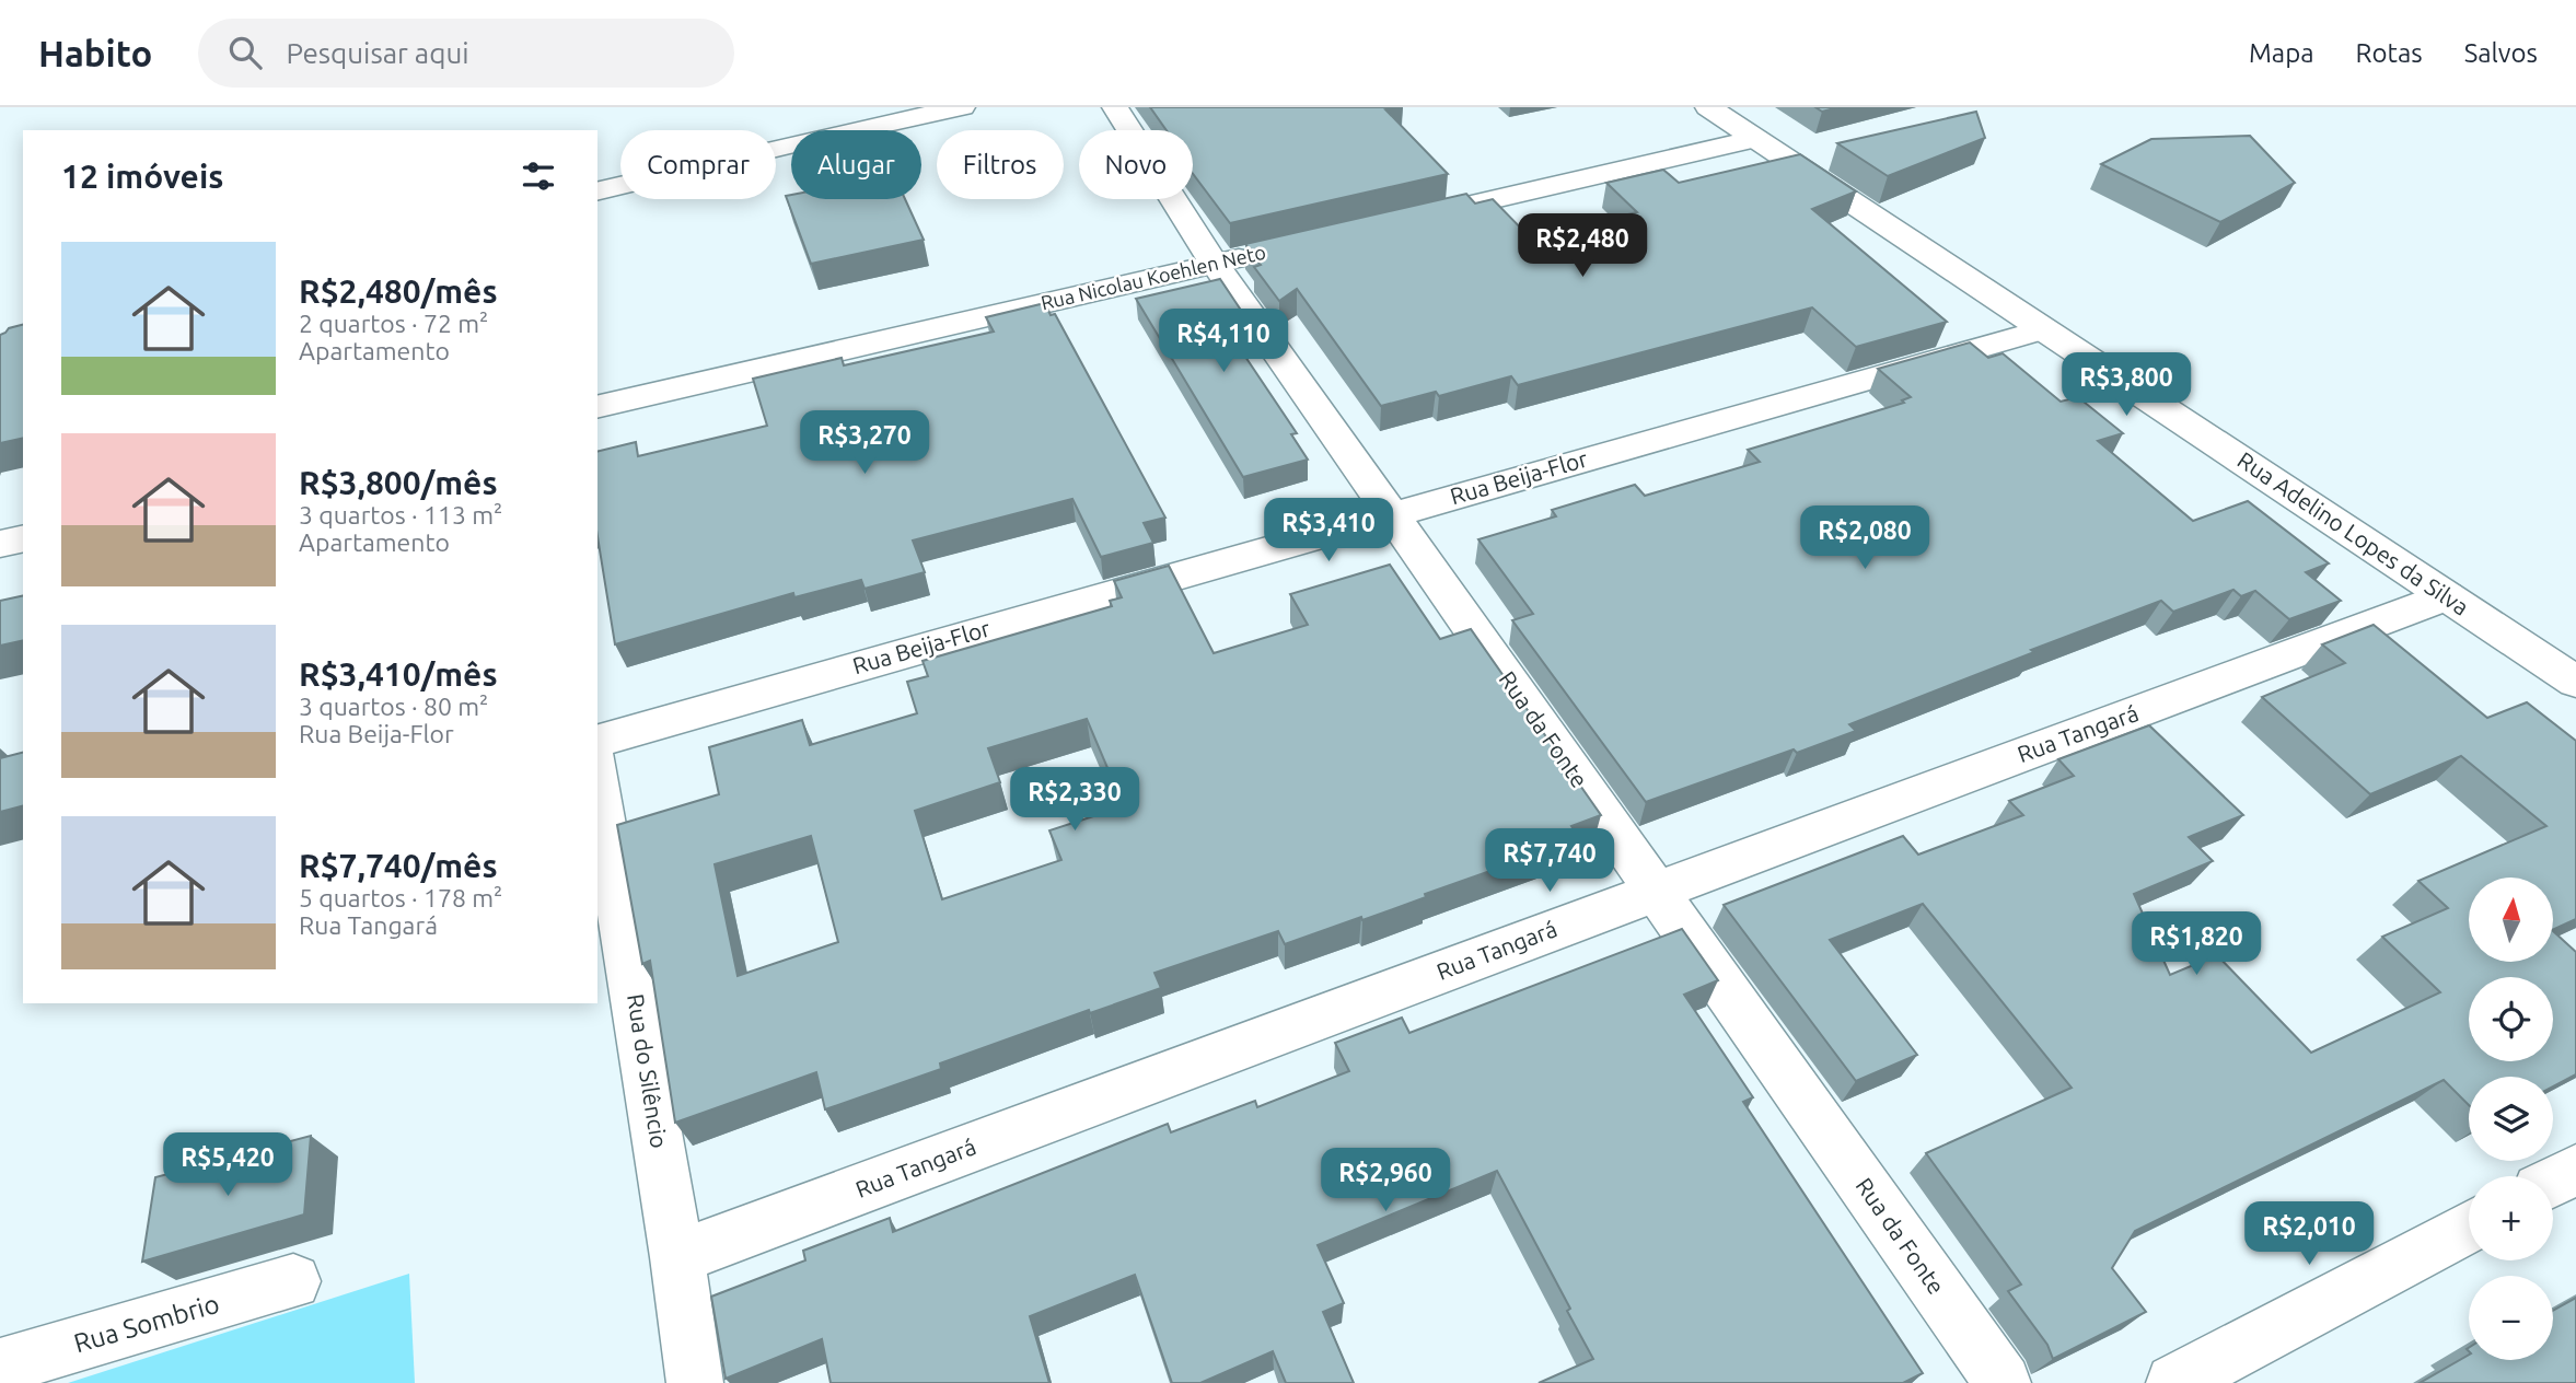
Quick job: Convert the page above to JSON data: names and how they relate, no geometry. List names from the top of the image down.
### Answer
{
  "streets": {
    "street": [
      "Rua Nicolau Koehlen Neto",
      "Rua Beija-Flor",
      "Rua Adelino Lopes da Silva",
      "Rua da Fonte",
      "Rua Tangará",
      "Rua do Silêncio",
      "Rua Sombrio"
    ]
  },
  "crossings": [
    ["Rua Nicolau Koehlen Neto", "Rua da Fonte"],
    ["Rua Beija-Flor", "Rua Adelino Lopes da Silva"],
    ["Rua Beija-Flor", "Rua da Fonte"],
    ["Rua Adelino Lopes da Silva", "Rua Tangará"],
    ["Rua da Fonte", "Rua Tangará"],
    ["Rua Tangará", "Rua do Silêncio"]
  ],
  "north": "top",
  "page": {
    "header": "Habito",
    "search": "Pesquisar aqui",
    "nav": ["Mapa", "Rotas", "Salvos"],
    "chip": [
      "Comprar",
      "Alugar",
      "Filtros",
      "Novo"
    ],
    "heading": "12 imóveis",
    "price": [
      "R$2,480",
      "R$4,110",
      "R$3,800",
      "R$3,270",
      "R$3,410",
      "R$2,080",
      "R$2,330",
      "R$7,740",
      "R$1,820",
      "R$5,420",
      "R$2,960",
      "R$2,010"
    ],
    "list": [
      {
        "name": "R$2,480/mês",
        "note": "2 quartos · 72 m² · Apartamento"
      },
      {
        "name": "R$3,800/mês",
        "note": "3 quartos · 113 m² · Apartamento"
      },
      {
        "name": "R$3,410/mês",
        "note": "3 quartos · 80 m² · Rua Beija-Flor"
      },
      {
        "name": "R$7,740/mês",
        "note": "5 quartos · 178 m² · Rua Tangará"
      }
    ],
    "map_buttons": ["+", "−"]
  }
}
